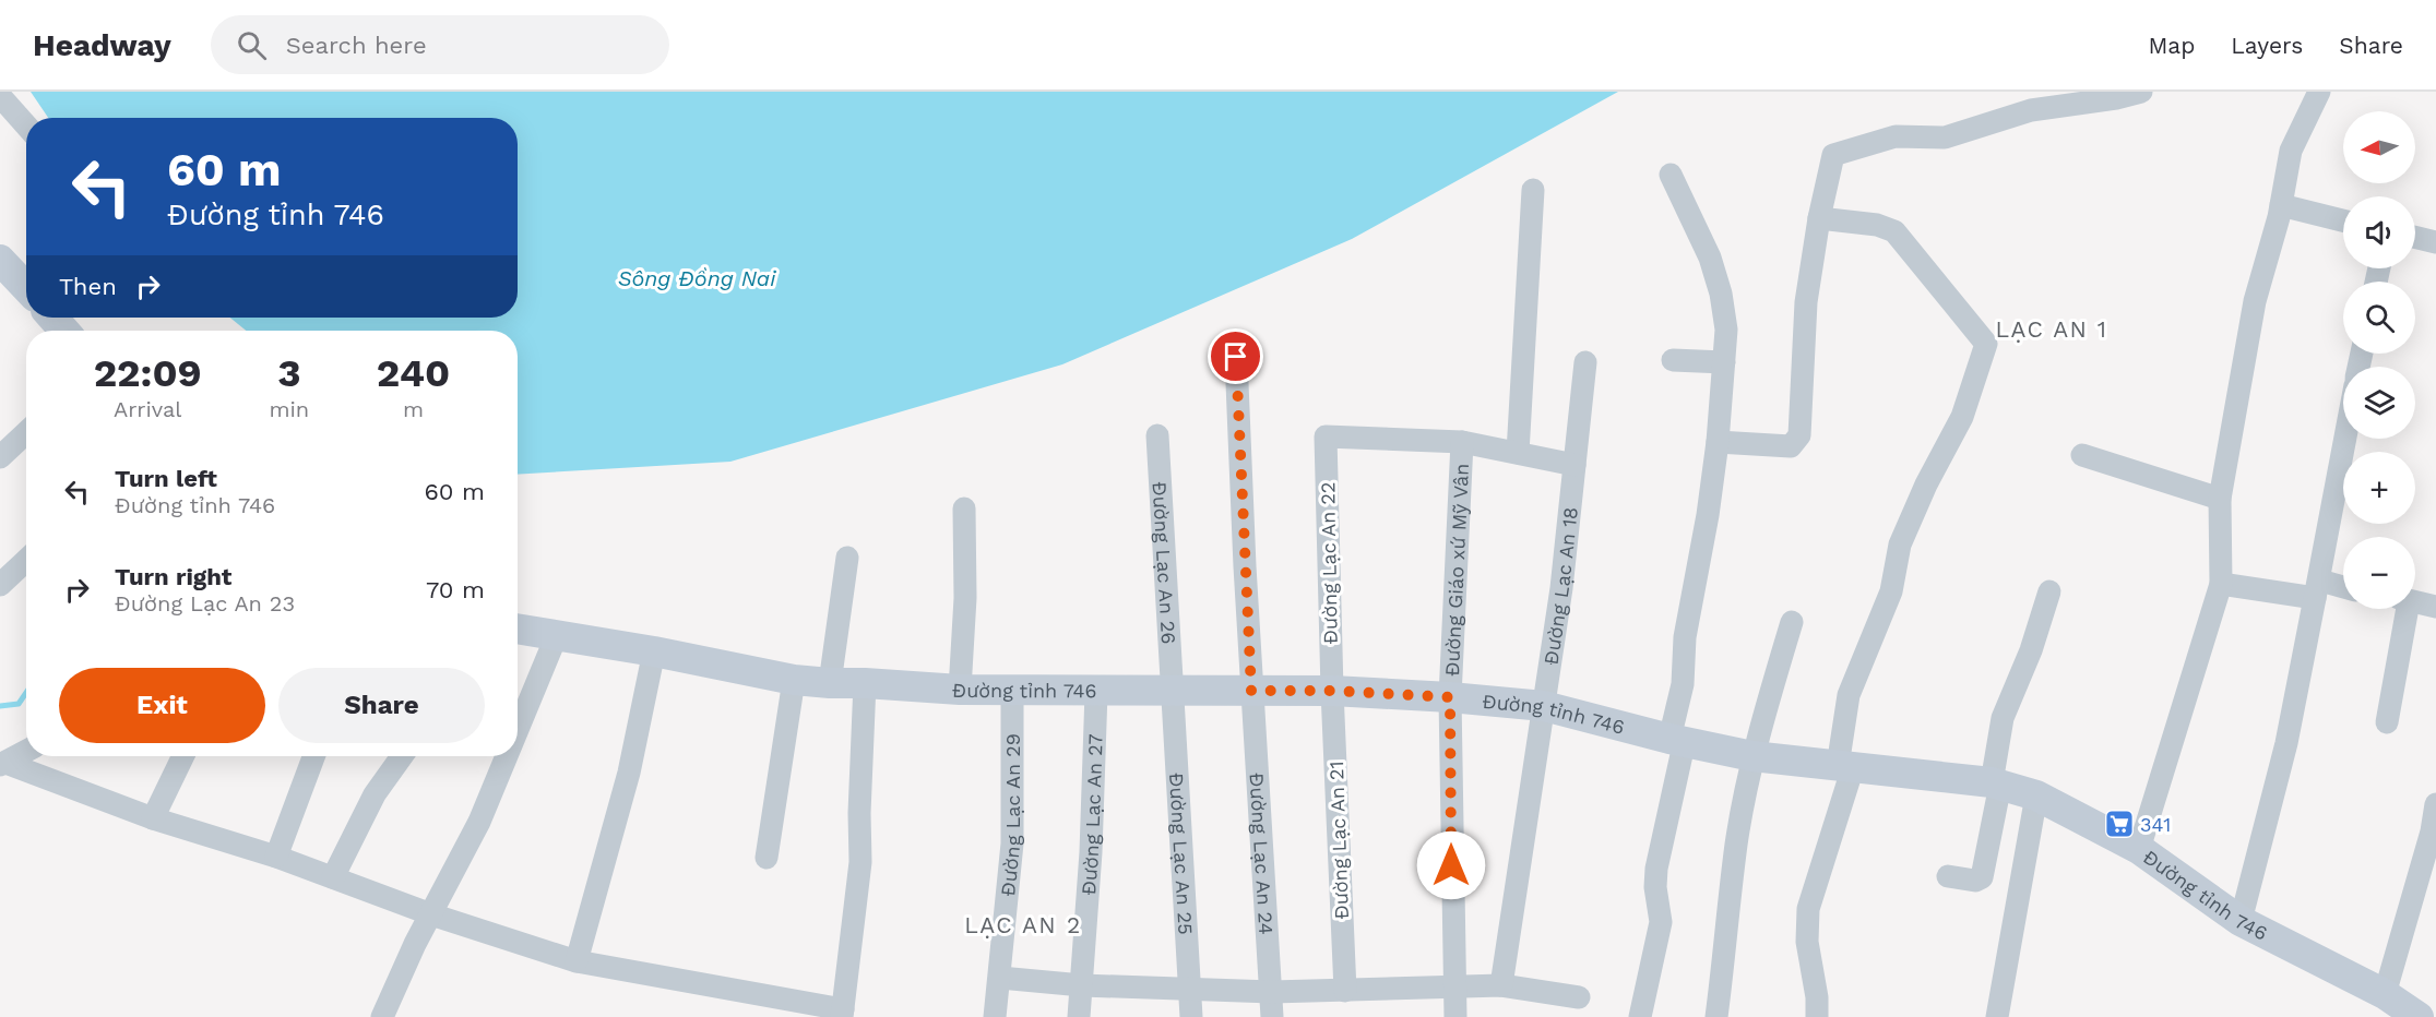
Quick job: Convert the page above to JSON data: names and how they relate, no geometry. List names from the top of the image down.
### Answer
{
  "streets": {
    "main road": ["Đường tỉnh 746"],
    "street": [
      "Đường Lạc An 26",
      "Đường Lạc An 22",
      "Đường Giáo xứ Mỹ Vân",
      "Đường Lạc An 18",
      "Đường Lạc An 29",
      "Đường Lạc An 27",
      "Đường Lạc An 21",
      "Đường Lạc An 25",
      "Đường Lạc An 24"
    ]
  },
  "crossings": [
    ["Đường Lạc An 26", "Đường tỉnh 746"],
    ["Đường Lạc An 26", "Đường Lạc An 25"],
    ["Đường Lạc An 22", "Đường Giáo xứ Mỹ Vân"],
    ["Đường Lạc An 22", "Đường tỉnh 746"],
    ["Đường Lạc An 22", "Đường Lạc An 21"],
    ["Đường Giáo xứ Mỹ Vân", "Đường tỉnh 746"],
    ["Đường Lạc An 18", "Đường tỉnh 746"],
    ["Đường tỉnh 746", "Đường Lạc An 29"],
    ["Đường tỉnh 746", "Đường Lạc An 27"],
    ["Đường tỉnh 746", "Đường Lạc An 21"],
    ["Đường tỉnh 746", "Đường Lạc An 25"],
    ["Đường tỉnh 746", "Đường Lạc An 24"]
  ],
  "districts": ["LẠC AN 1", "LẠC AN 2"],
  "water": ["Sông Đồng Nai"],
  "places": {
    "supermarket": ["341"]
  },
  "north": "left",
  "page": {
    "header": "Headway",
    "search": "Search here",
    "nav": ["Map", "Layers", "Share"],
    "map_buttons": ["+", "−"],
    "turn": ["60 m", "Đường tỉnh 746"],
    "then": "Then",
    "eta": [
      "22:09",
      "Arrival",
      "3",
      "min",
      "240",
      "m"
    ],
    "list": [
      {
        "name": "Turn left",
        "note": "Đường tỉnh 746",
        "value": "60 m"
      },
      {
        "name": "Turn right",
        "note": "Đường Lạc An 23",
        "value": "70 m"
      }
    ],
    "buttons": ["Exit", "Share"]
  }
}
